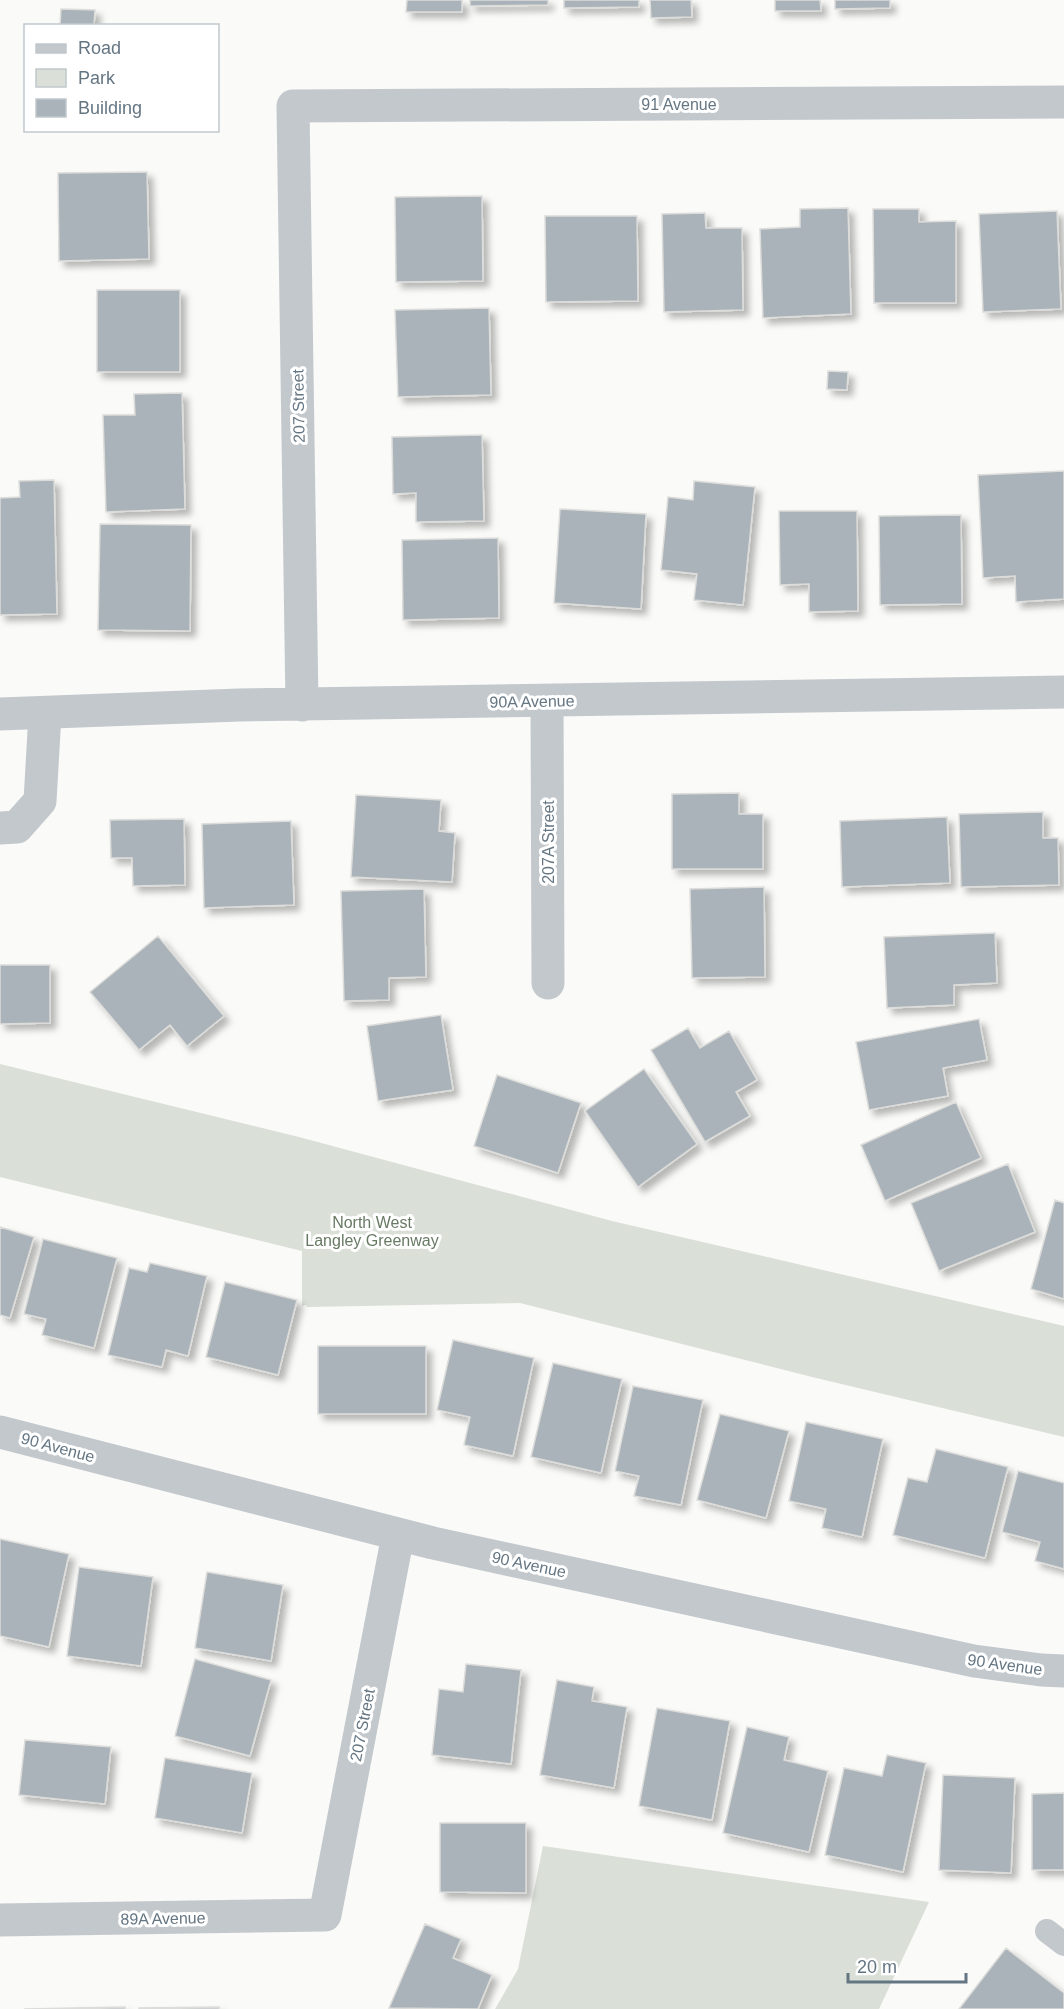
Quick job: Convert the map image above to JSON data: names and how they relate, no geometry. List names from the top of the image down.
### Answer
{
  "streets": {
    "street": [
      "91 Avenue",
      "207 Street",
      "90A Avenue",
      "207A Street",
      "90 Avenue",
      "89A Avenue"
    ]
  },
  "crossings": [
    ["91 Avenue", "207 Street"],
    ["207 Street", "90A Avenue"],
    ["207 Street", "90 Avenue"],
    ["207 Street", "89A Avenue"],
    ["90A Avenue", "207A Street"]
  ],
  "parks": ["North West Langley Greenway"],
  "legend": ["Road", "Park", "Building"],
  "scale_bar": "20 m"
}
